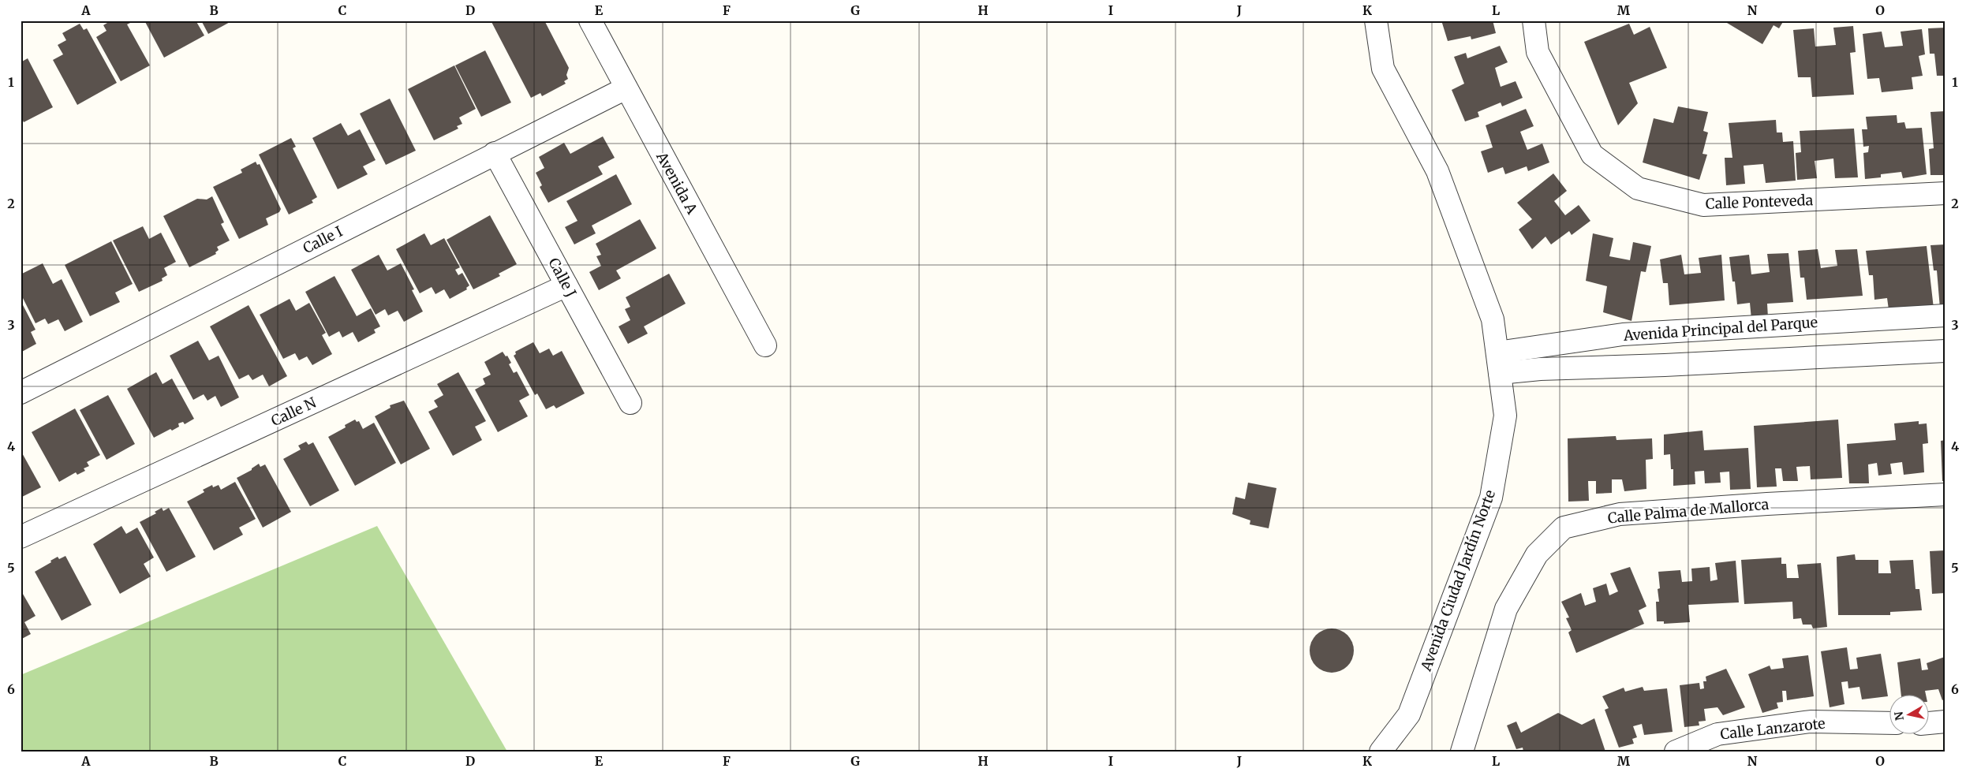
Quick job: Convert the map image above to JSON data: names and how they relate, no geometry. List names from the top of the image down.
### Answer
{
  "streets": {
    "street": [
      "Avenida A",
      "Calle Ponteveda",
      "Calle I",
      "Calle J",
      "Avenida Principal del Parque",
      "Calle N",
      "Calle Palma de Mallorca",
      "Avenida Ciudad Jardín Norte",
      "Calle Lanzarote"
    ]
  },
  "crossings": [
    ["Avenida A", "Calle I"],
    ["Calle I", "Calle J"],
    ["Calle J", "Calle N"],
    ["Avenida Principal del Parque", "Avenida Ciudad Jardín Norte"]
  ],
  "north": "left",
  "grid": {
    "columns": [
      "A",
      "B",
      "C",
      "D",
      "E",
      "F",
      "G",
      "H",
      "I",
      "J",
      "K",
      "L",
      "M",
      "N",
      "O"
    ],
    "rows": [
      "1",
      "2",
      "3",
      "4",
      "5",
      "6"
    ]
  }
}
